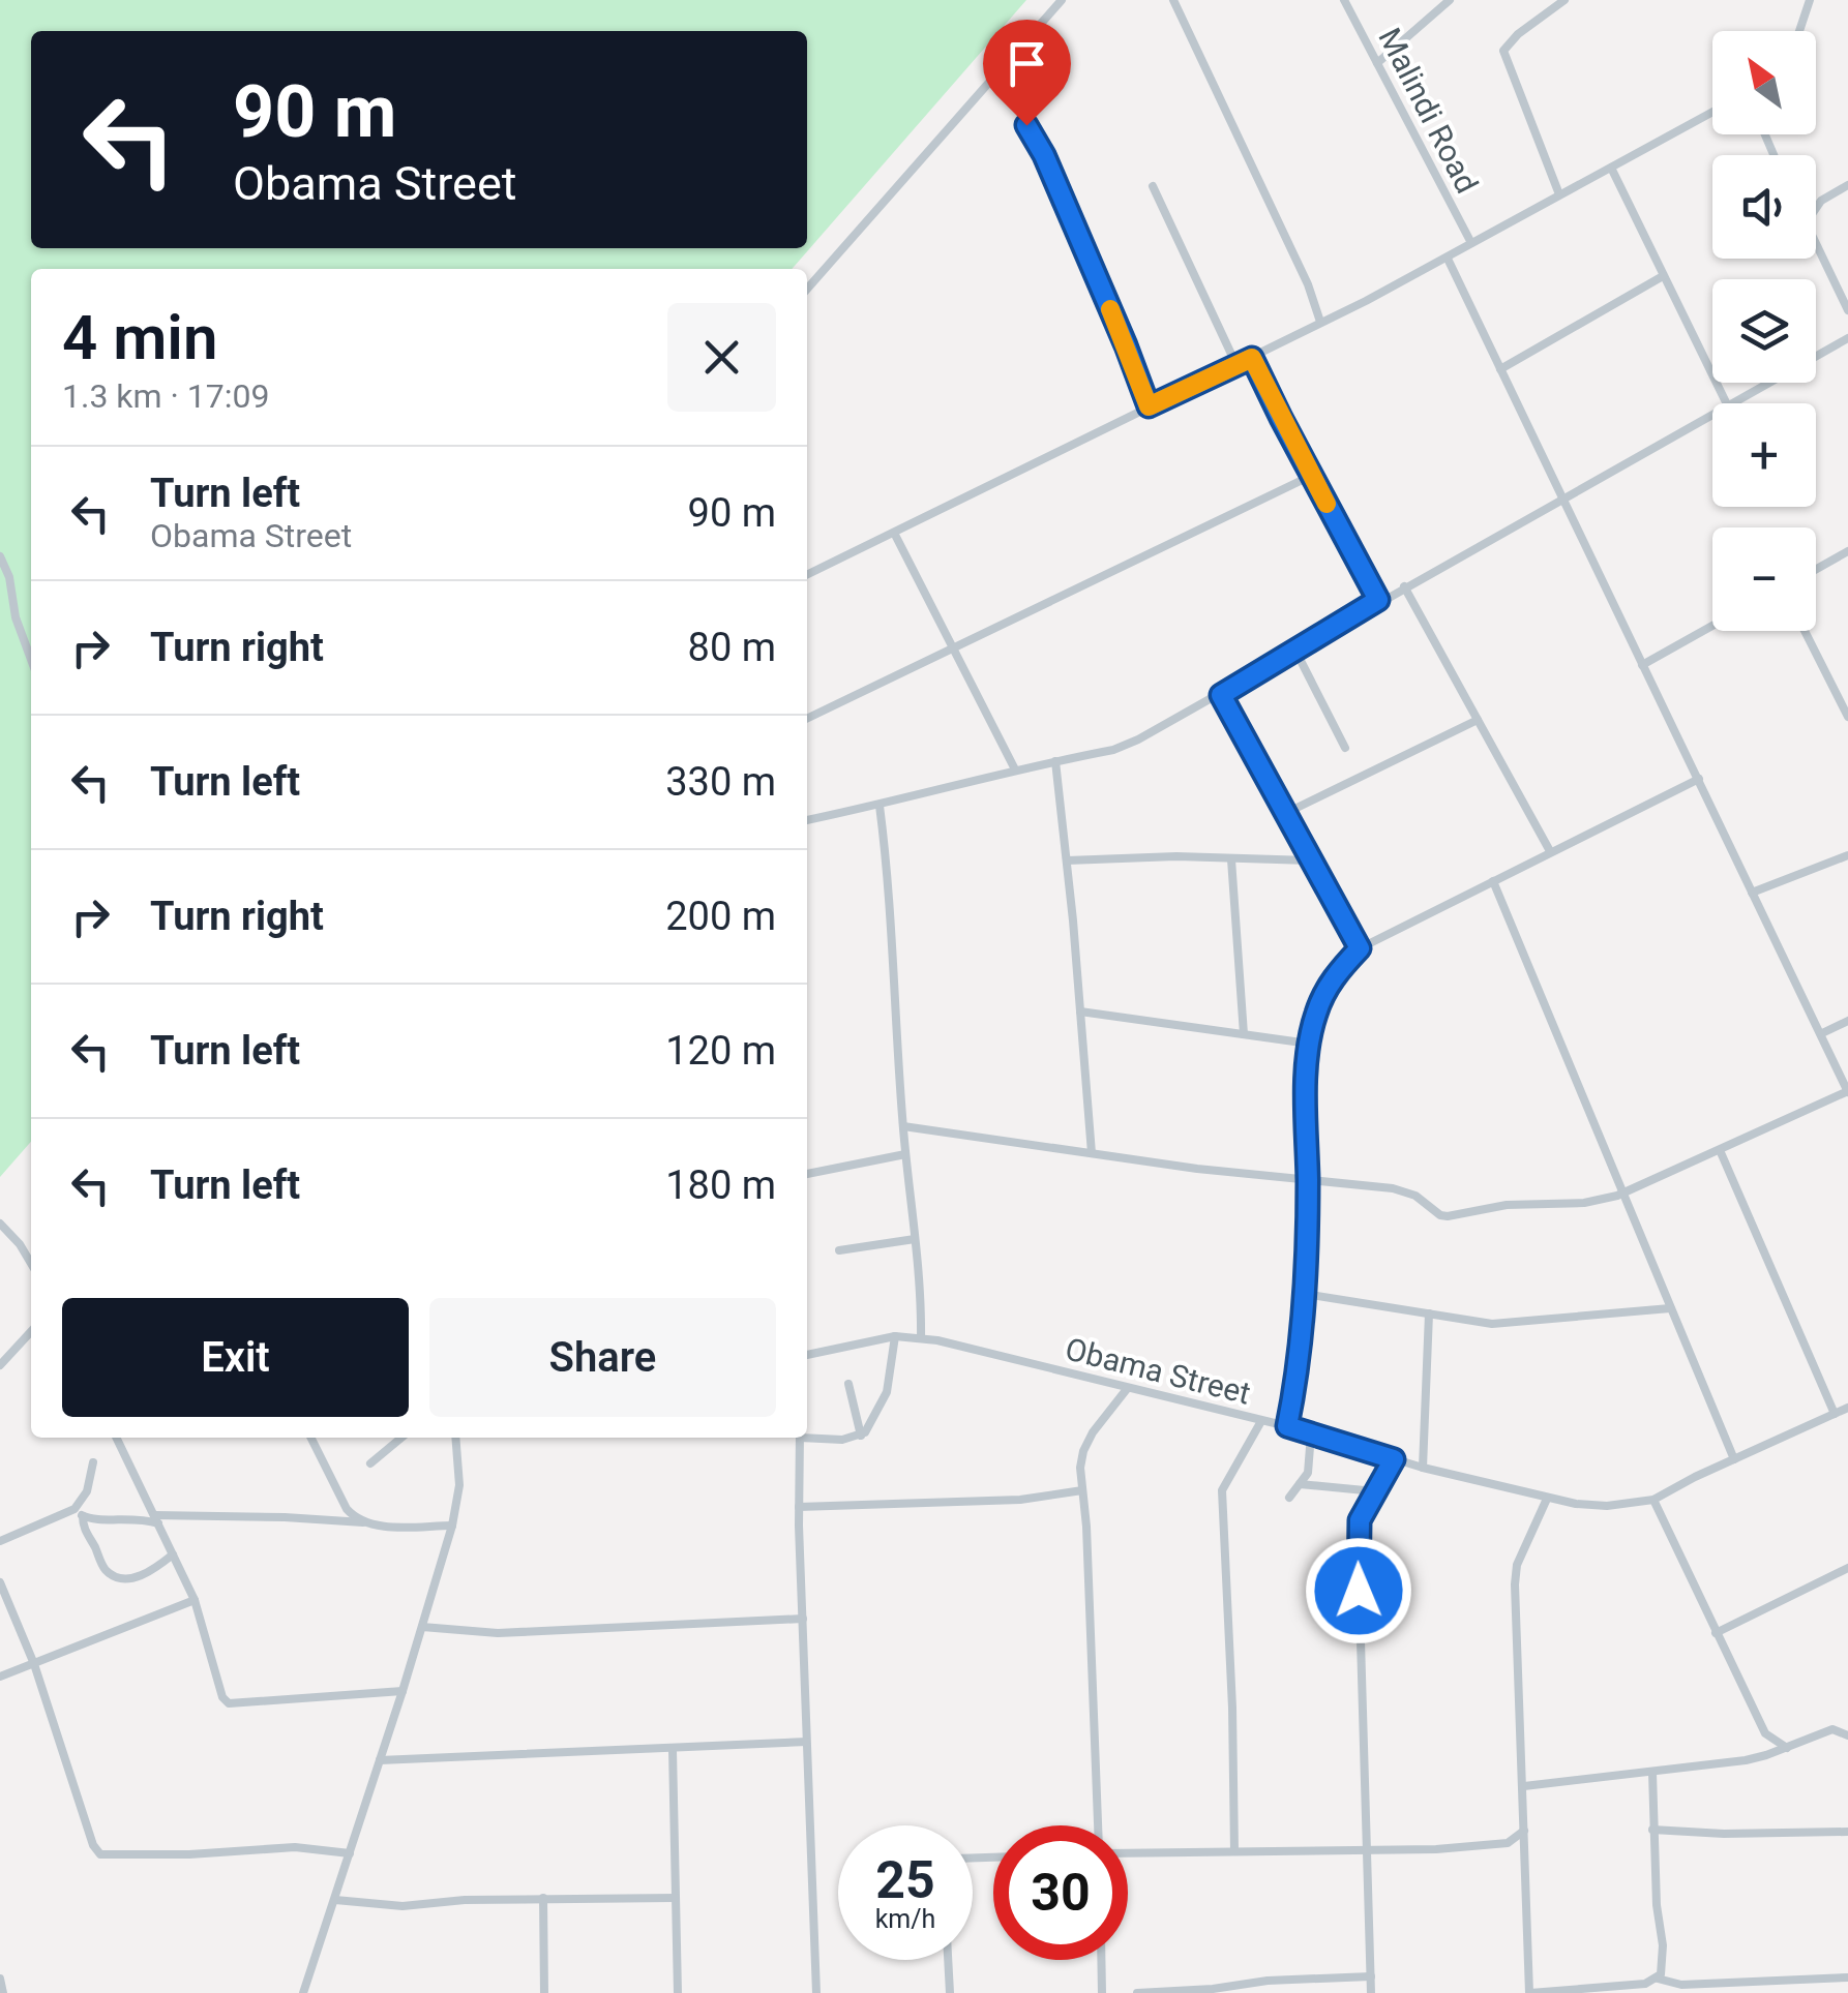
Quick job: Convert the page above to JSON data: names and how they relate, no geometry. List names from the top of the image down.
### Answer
{
  "streets": {
    "street": ["Malindi Road", "Obama Street"]
  },
  "north": "top left",
  "page": {
    "map_buttons": ["+", "−"],
    "turn": ["90 m", "Obama Street"],
    "heading": ["4 min", "1.3 km · 17:09"],
    "list": [
      {
        "name": "Turn left",
        "note": "Obama Street",
        "value": "90 m"
      },
      {
        "name": "Turn right",
        "value": "80 m"
      },
      {
        "name": "Turn left",
        "value": "330 m"
      },
      {
        "name": "Turn right",
        "value": "200 m"
      },
      {
        "name": "Turn left",
        "value": "120 m"
      },
      {
        "name": "Turn left",
        "value": "180 m"
      }
    ],
    "buttons": ["Exit", "Share"],
    "speed": "25 km/h",
    "limit": "30"
  }
}
